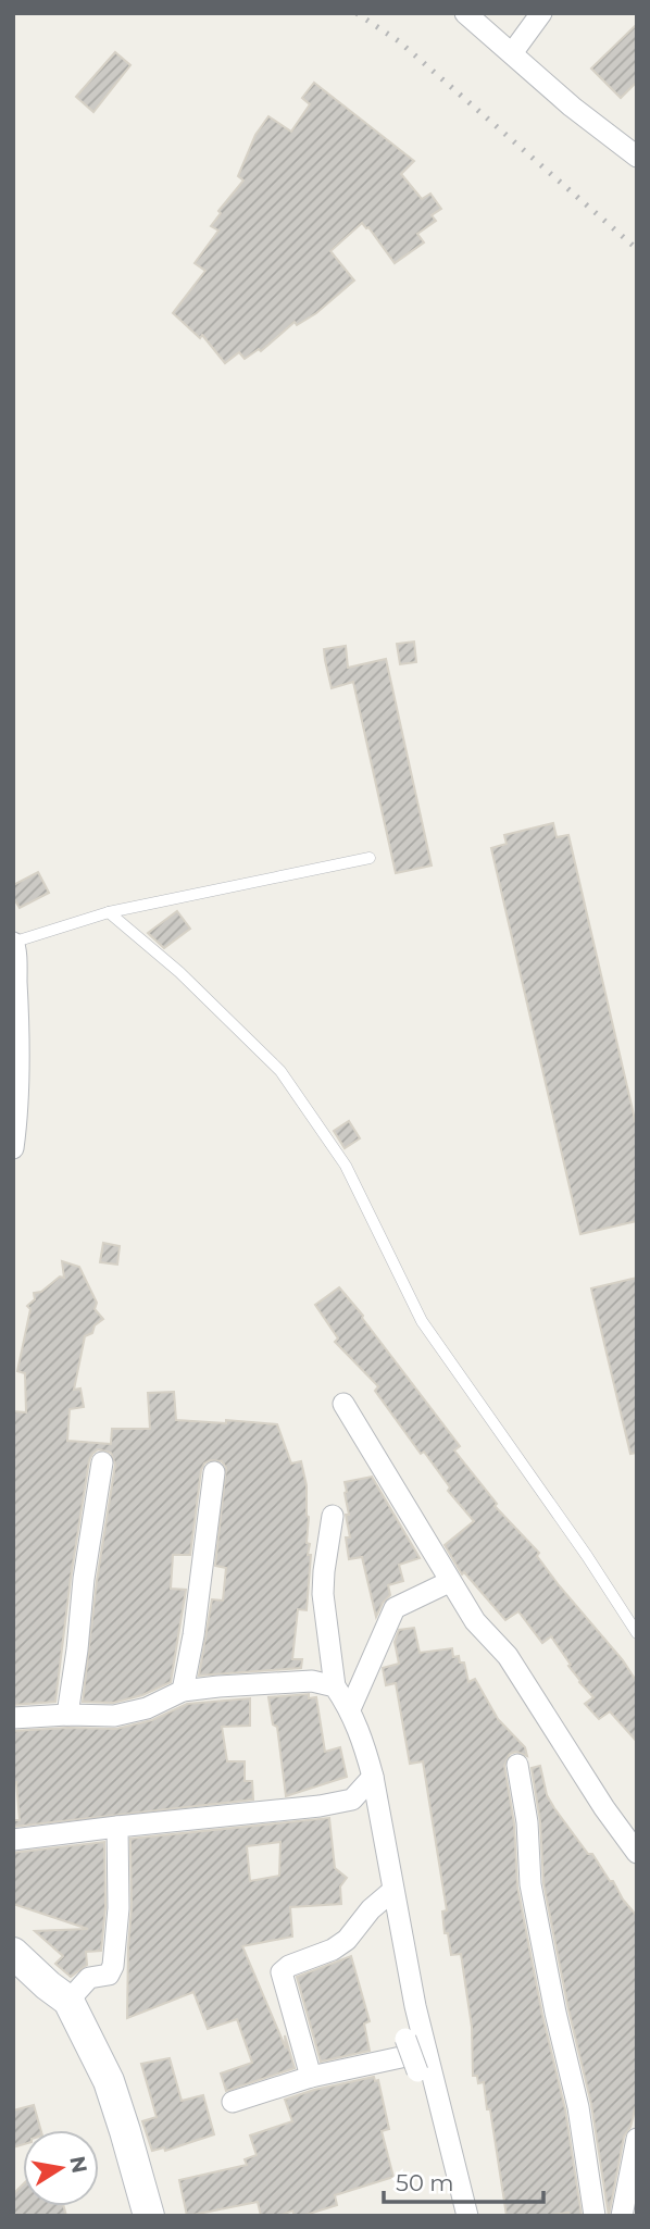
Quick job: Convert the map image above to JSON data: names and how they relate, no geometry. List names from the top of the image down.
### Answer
{
  "scale_bar": "50 m",
  "north": "right"
}
